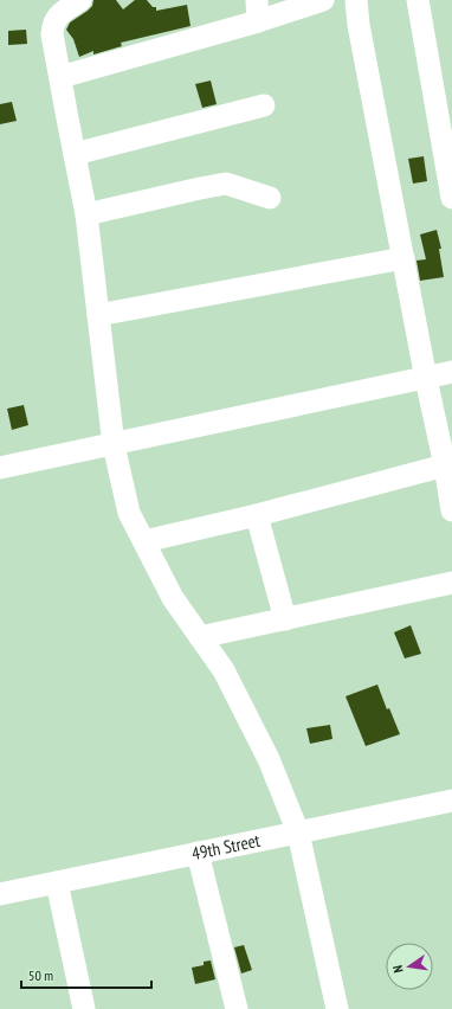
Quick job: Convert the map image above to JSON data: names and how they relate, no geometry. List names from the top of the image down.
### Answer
{
  "streets": {
    "street": ["49th Street"]
  },
  "scale_bar": "50 m",
  "north": "left"
}
